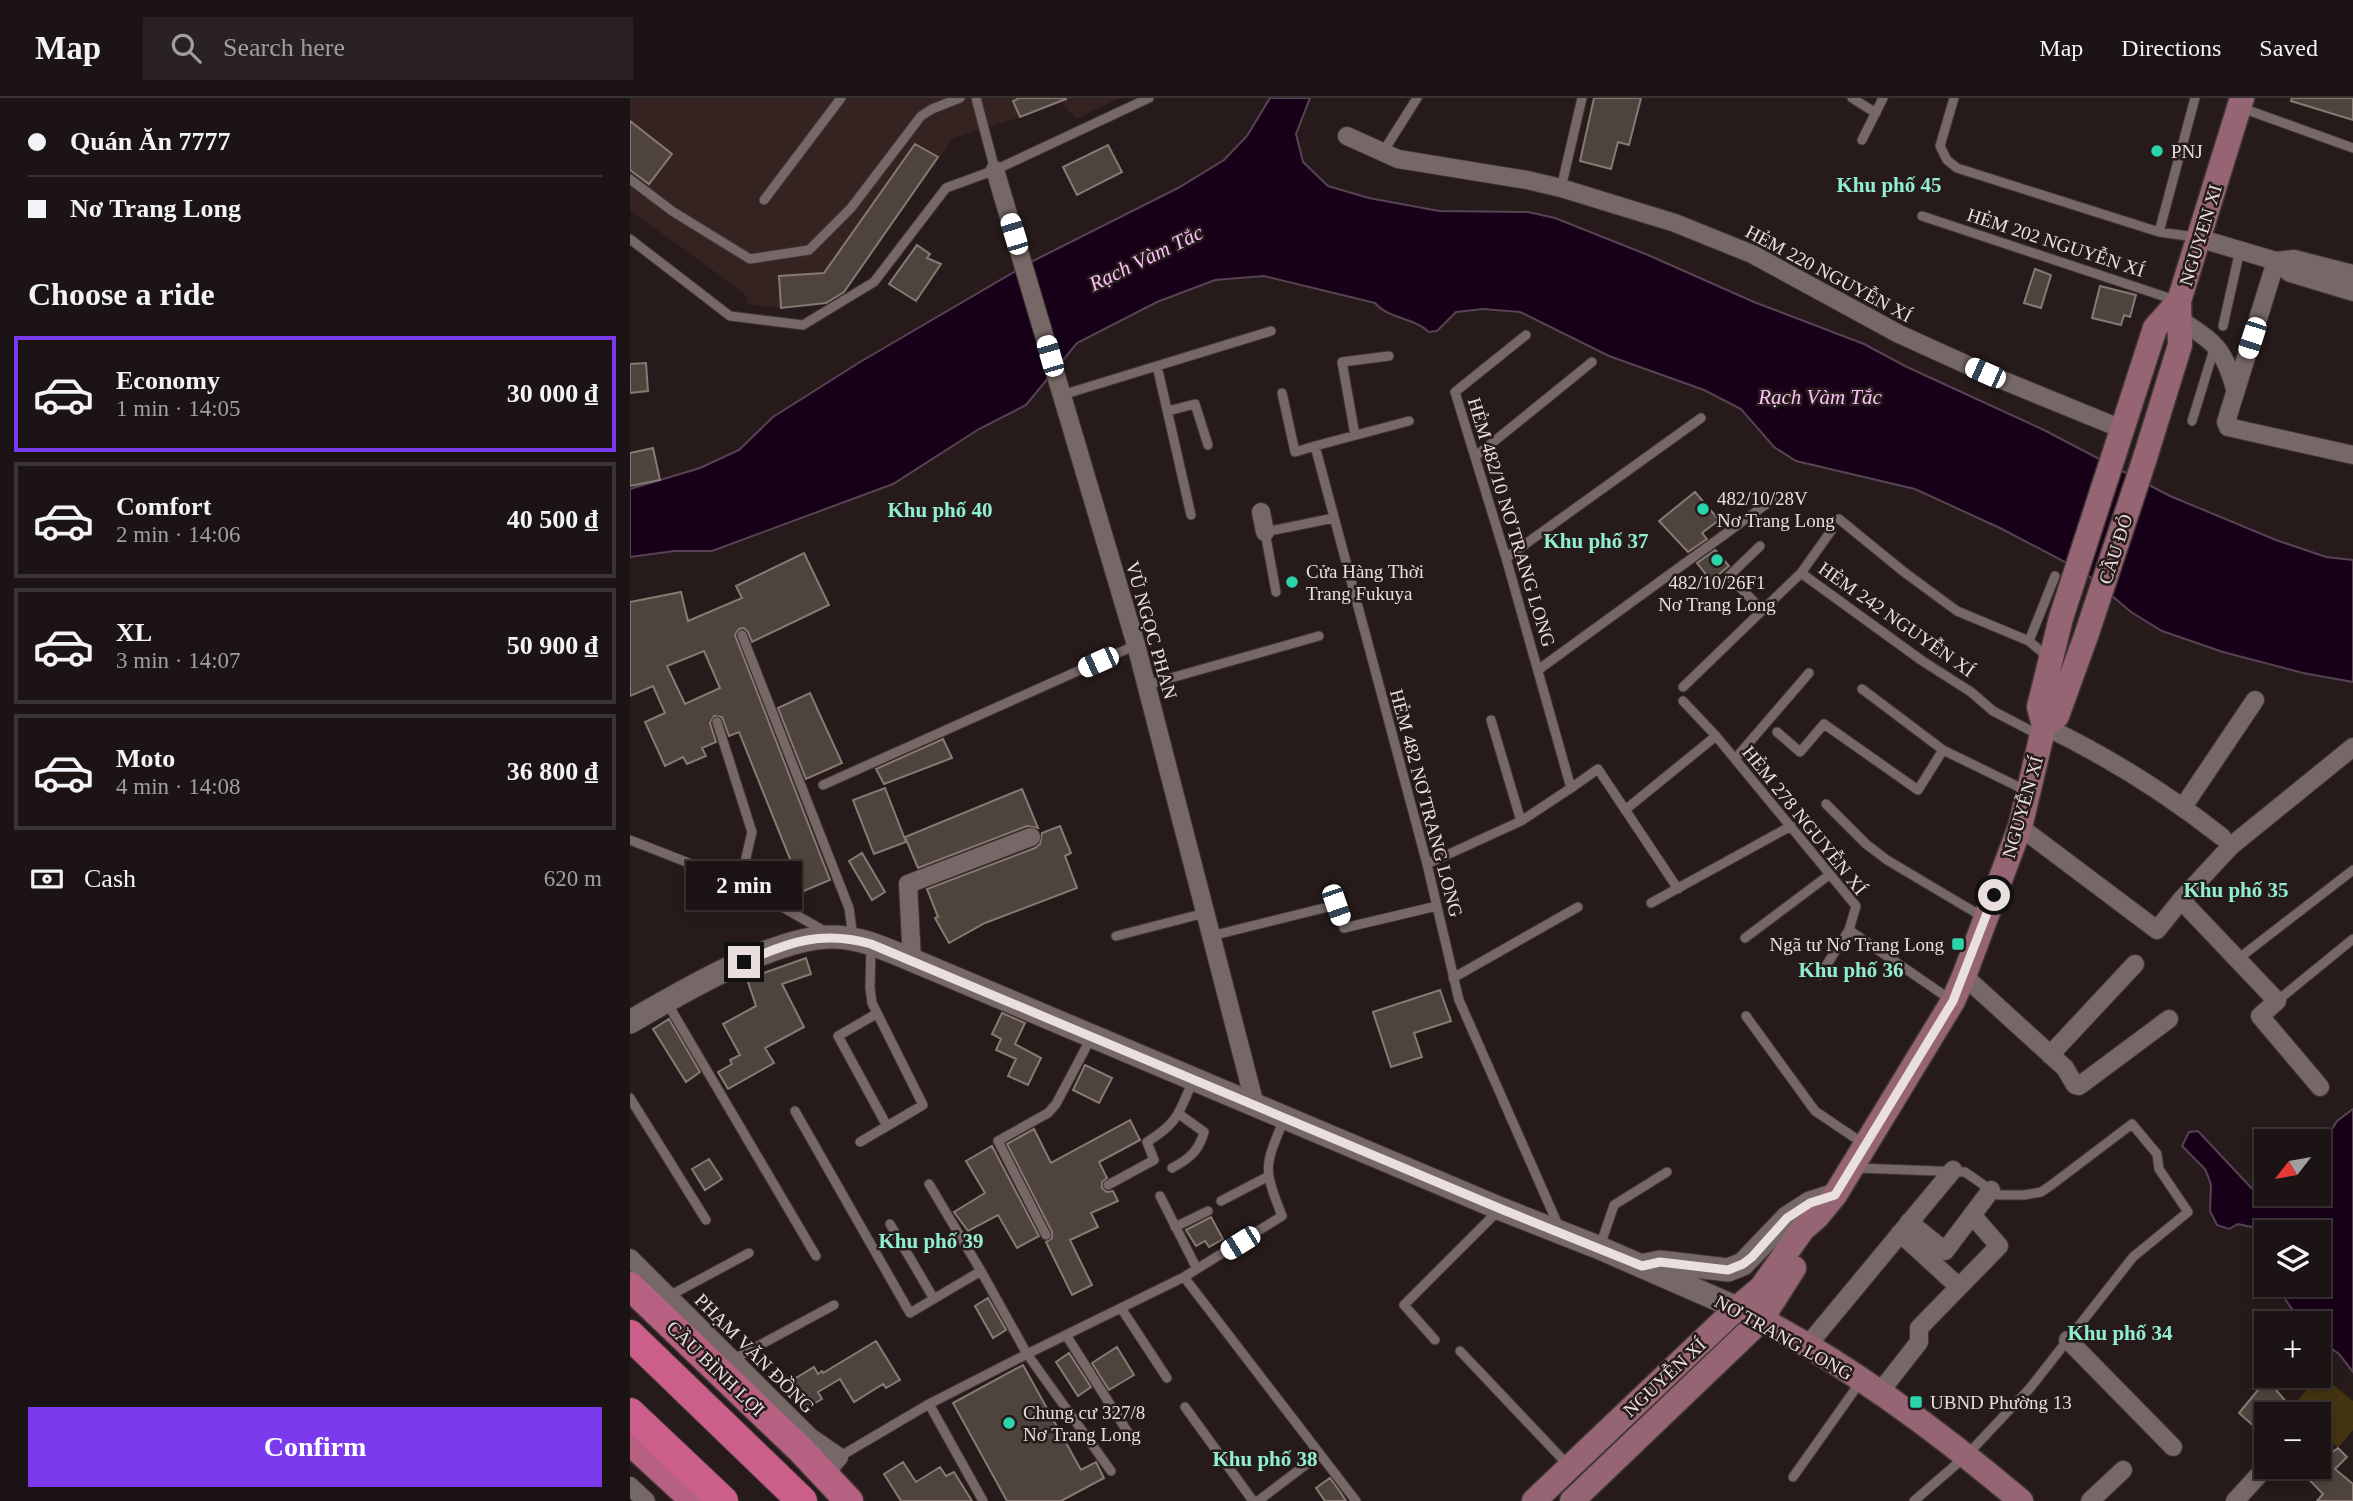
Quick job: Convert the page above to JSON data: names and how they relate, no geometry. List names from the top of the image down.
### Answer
{
  "streets": {
    "highway": ["CẦU BÌNH LỢI"],
    "main road": [
      "NGUYEN XI",
      "CẦU ĐỎ",
      "NGUYỄN XÍ",
      "NƠ TRANG LONG"
    ],
    "street": ["HẺM 220 NGUYỄN XÍ", "VŨ NGỌC PHAN", "PHẠM VĂN ĐỒNG"],
    "lane": [
      "HẺM 202 NGUYỄN XÍ",
      "HẺM 482/10 NƠ TRANG LONG",
      "HẺM 242 NGUYỄN XÍ",
      "HẺM 482 NƠ TRANG LONG",
      "HẺM 278 NGUYỄN XÍ"
    ]
  },
  "crossings": [
    ["NGUYEN XI", "HẺM 202 NGUYỄN XÍ"],
    ["NGUYEN XI", "HẺM 220 NGUYỄN XÍ"],
    ["NGUYEN XI", "CẦU ĐỎ"],
    ["HẺM 202 NGUYỄN XÍ", "CẦU ĐỎ"],
    ["HẺM 220 NGUYỄN XÍ", "CẦU ĐỎ"],
    ["CẦU ĐỎ", "NGUYỄN XÍ"],
    ["HẺM 242 NGUYỄN XÍ", "NGUYỄN XÍ"],
    ["VŨ NGỌC PHAN", "NƠ TRANG LONG"],
    ["HẺM 482 NƠ TRANG LONG", "NƠ TRANG LONG"],
    ["NGUYỄN XÍ", "NƠ TRANG LONG"]
  ],
  "districts": [
    "Khu phố 45",
    "Khu phố 40",
    "Khu phố 37",
    "Khu phố 35",
    "Khu phố 36",
    "Khu phố 39",
    "Khu phố 34",
    "Khu phố 38"
  ],
  "water": ["Rạch Vàm Tắc"],
  "places": {
    "other": [
      "PNJ",
      "482/10/28V Nơ Trang Long",
      "482/10/26F1 Nơ Trang Long",
      "Cửa Hàng Thời Trang Fukuya",
      "Chung cư 327/8 Nơ Trang Long"
    ],
    "transit": ["Ngã tư Nơ Trang Long", "UBND Phường 13"]
  },
  "north": "bottom left",
  "page": {
    "header": "Map",
    "search": "Search here",
    "nav": ["Map", "Directions", "Saved"],
    "banner": ["Quán Ăn 7777", "Nơ Trang Long"],
    "heading": "Choose a ride",
    "list": [
      {
        "name": "Economy",
        "note": "1 min · 14:05",
        "value": "30 000 ₫"
      },
      {
        "name": "Comfort",
        "note": "2 min · 14:06",
        "value": "40 500 ₫"
      },
      {
        "name": "XL",
        "note": "3 min · 14:07",
        "value": "50 900 ₫"
      },
      {
        "name": "Moto",
        "note": "4 min · 14:08",
        "value": "36 800 ₫"
      }
    ],
    "pay": ["Cash", "620 m"],
    "bubble": "2 min",
    "map_buttons": ["+", "−"],
    "buttons": "Confirm"
  }
}
